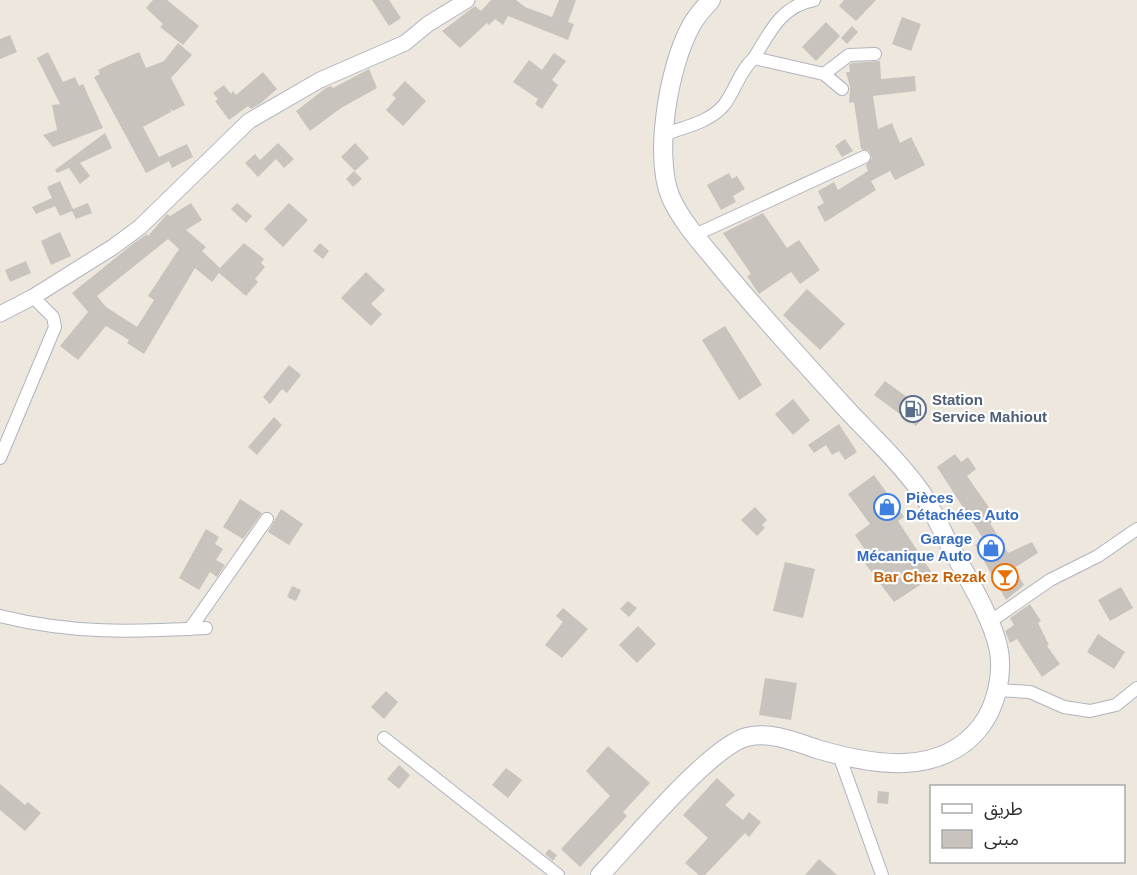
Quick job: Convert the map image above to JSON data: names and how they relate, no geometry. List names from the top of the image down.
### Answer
{
  "places": {
    "fuel station": ["Station Service Mahiout"],
    "shop": ["Pièces Détachées Auto", "Garage Mécanique Auto"],
    "bar": ["Bar Chez Rezak"]
  },
  "legend": ["طريق", "مبنى"]
}
